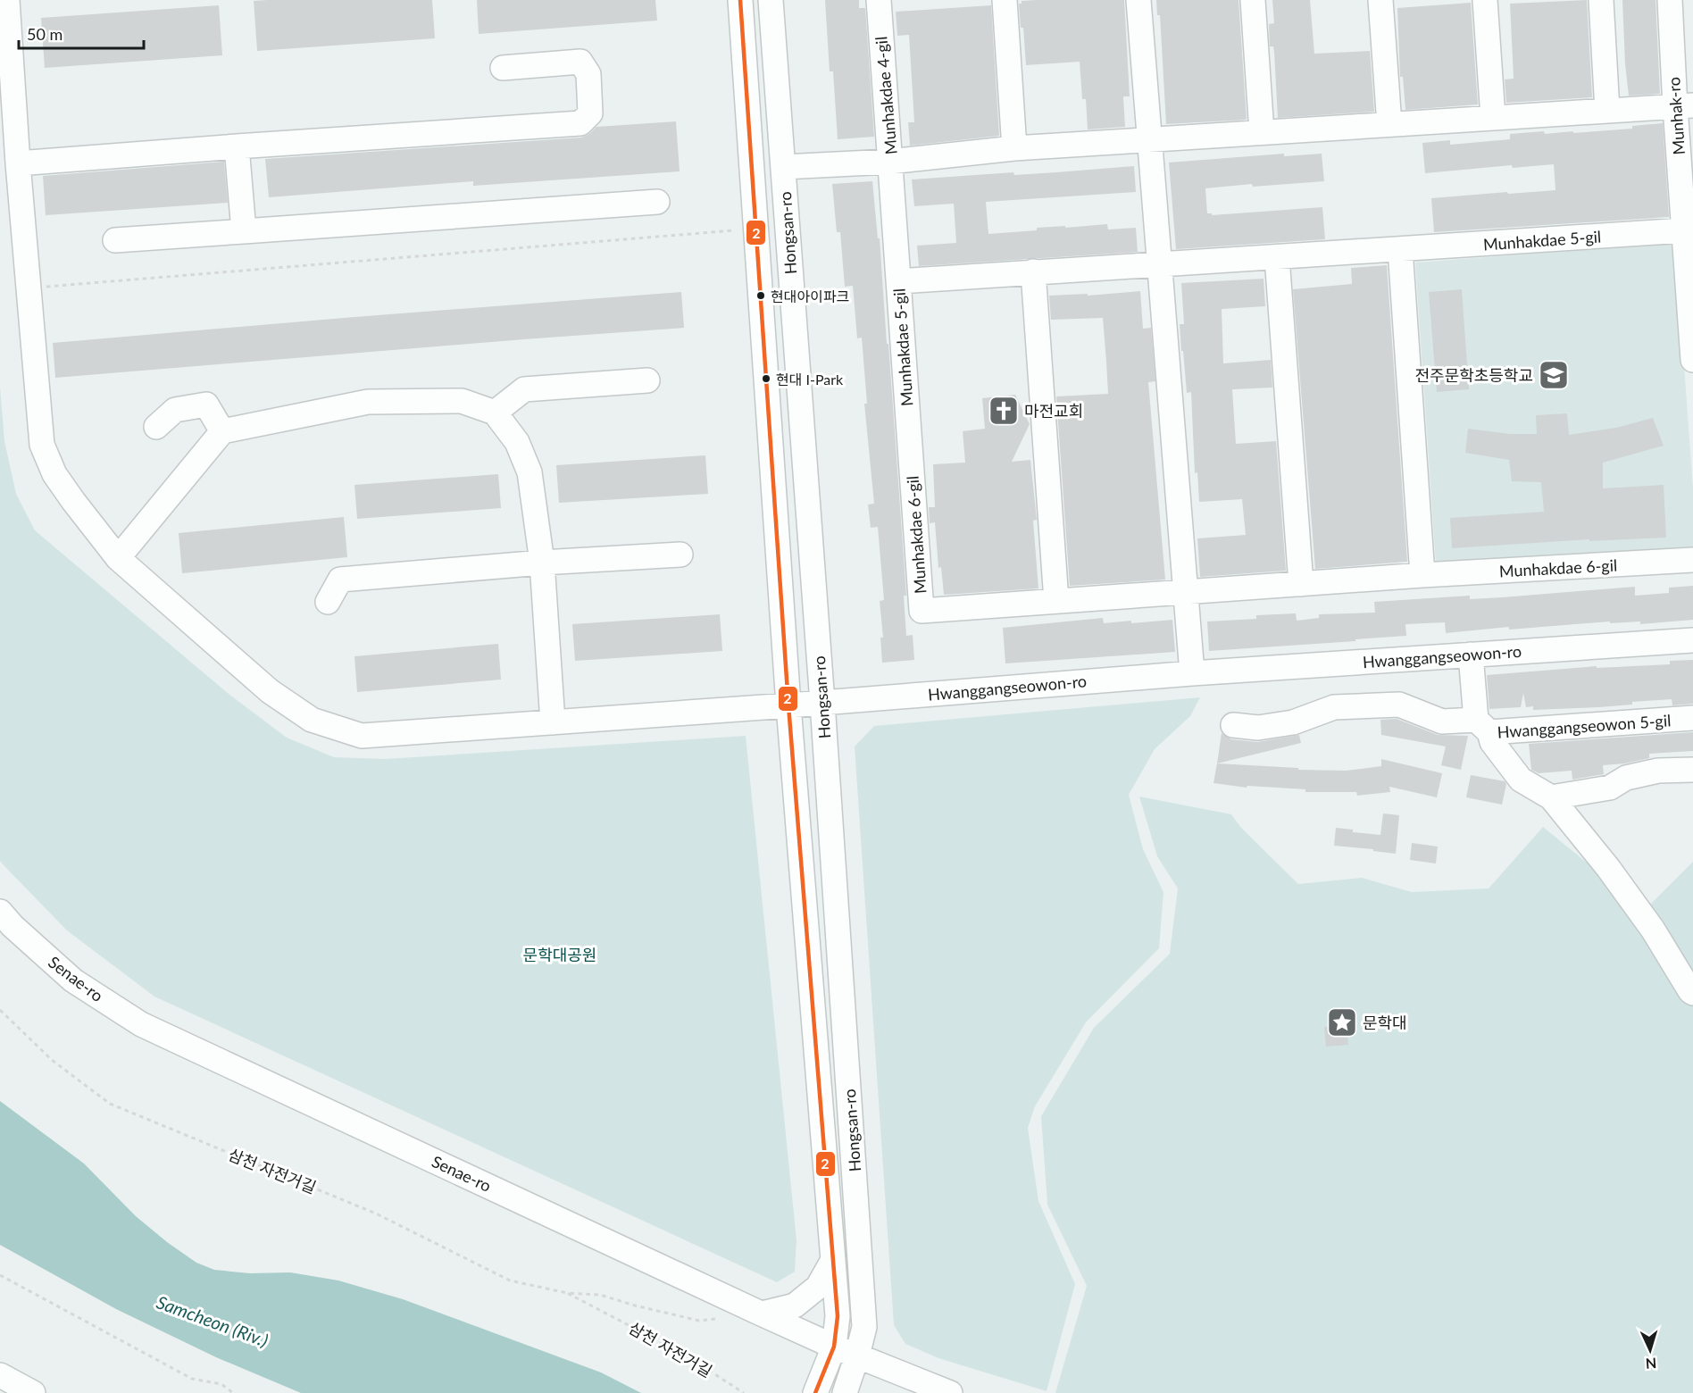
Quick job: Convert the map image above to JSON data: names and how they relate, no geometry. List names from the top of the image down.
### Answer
{
  "streets": {
    "street": [
      "Munhakdae 4-gil",
      "Munhak-ro",
      "Hongsan-ro",
      "Munhakdae 5-gil",
      "Munhakdae 6-gil",
      "Hwanggangseowon-ro",
      "Hwanggangseowon 5-gil",
      "Senae-ro"
    ],
    "path": ["삼천 자전거길"]
  },
  "crossings": [
    ["Munhakdae 4-gil", "Munhak-ro"],
    ["Munhak-ro", "Munhakdae 5-gil"],
    ["Hongsan-ro", "Hwanggangseowon-ro"],
    ["Hongsan-ro", "Senae-ro"],
    ["Munhakdae 5-gil", "Munhakdae 6-gil"]
  ],
  "water": ["Samcheon (Riv.)"],
  "parks": ["문학대공원"],
  "places": {
    "other": ["현대아이파크", "현대 I-Park"],
    "school or university": ["전주문학초등학교"],
    "church": ["마전교회"],
    "place": ["문학대"]
  },
  "lines": ["transit line 2"],
  "scale_bar": "50 m",
  "north": "bottom"
}
